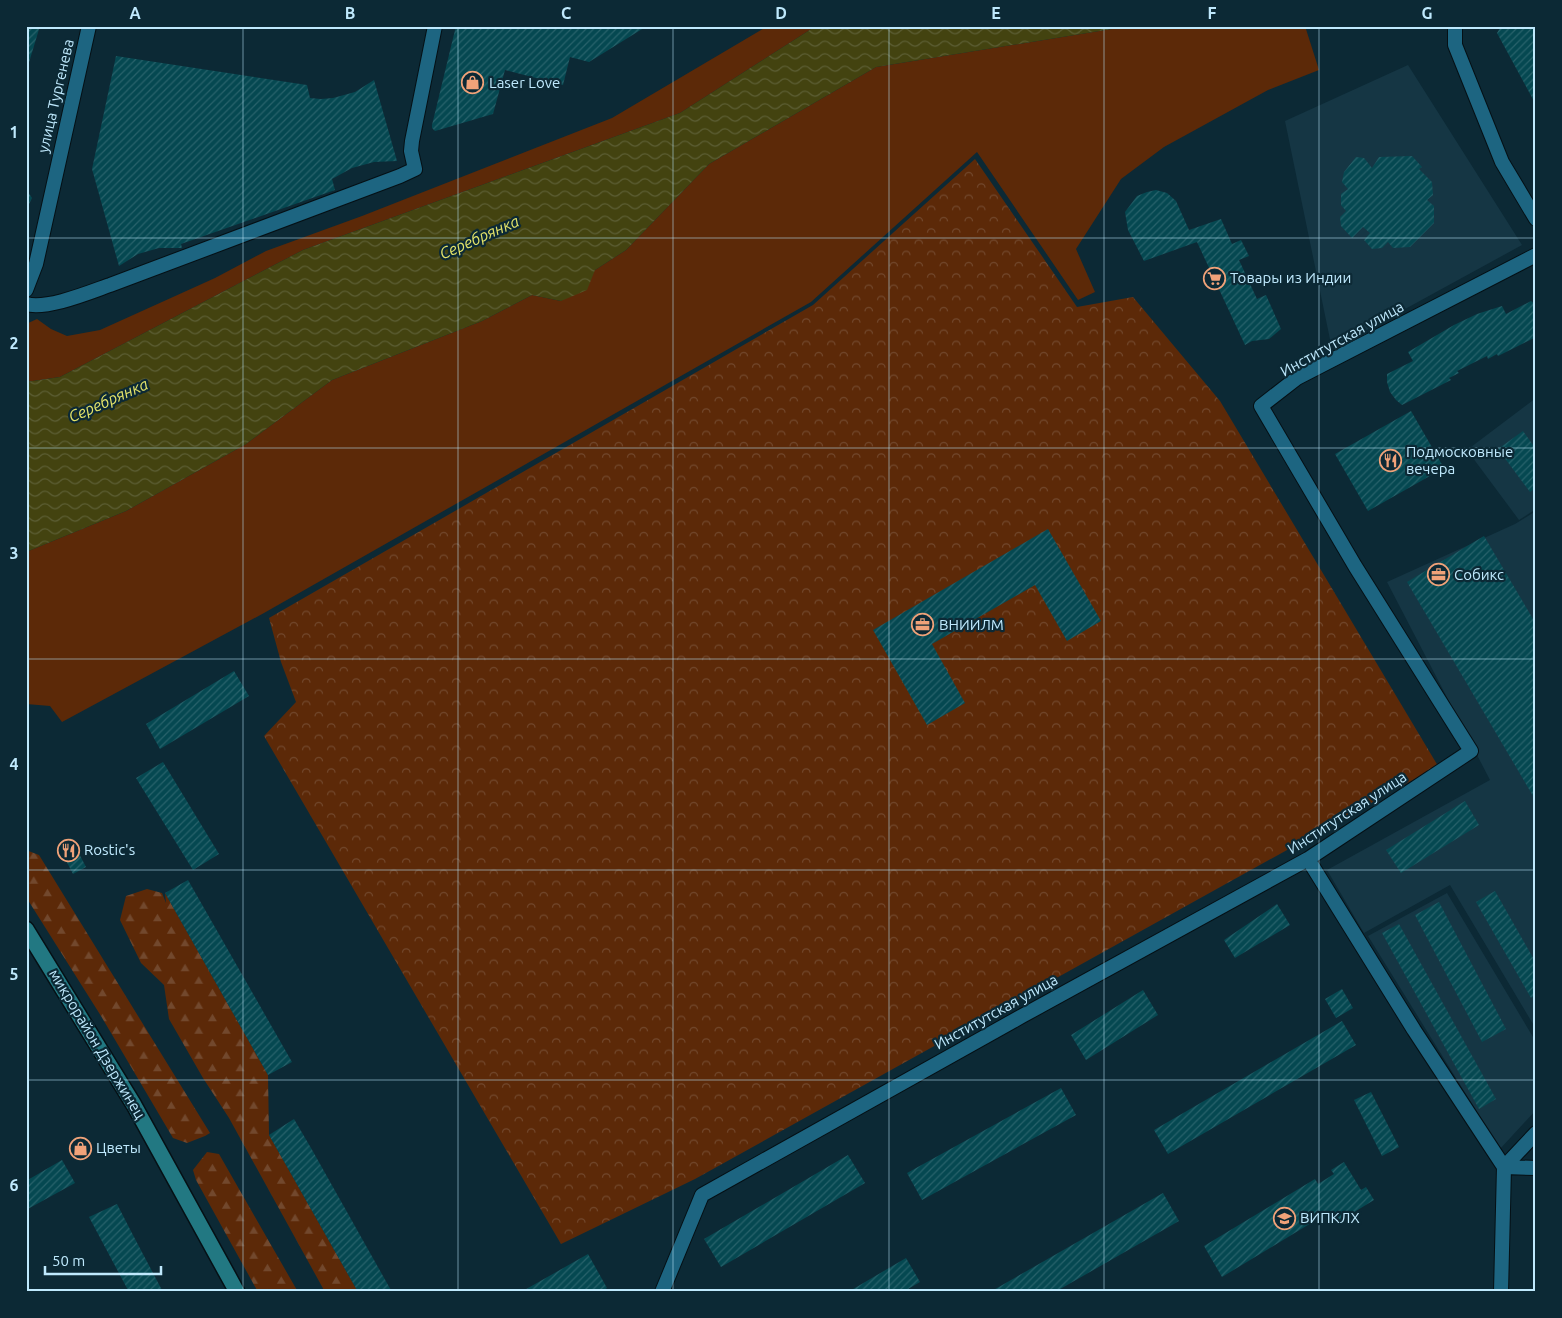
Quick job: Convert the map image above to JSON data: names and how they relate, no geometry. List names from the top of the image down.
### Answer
{
  "streets": {
    "main road": ["микрорайон Дзержинец"],
    "street": ["улица Тургенева", "Институтская улица"]
  },
  "water": ["Серебрянка"],
  "places": {
    "shop": ["Laser Love", "Цветы"],
    "supermarket": ["Товары из Индии"],
    "restaurant": ["Подмосковные вечера", "Rostic's"],
    "office": ["Собикс", "ВНИИЛМ"],
    "school or university": ["ВИПКЛХ"]
  },
  "scale_bar": "50 m",
  "grid": {
    "columns": [
      "A",
      "B",
      "C",
      "D",
      "E",
      "F",
      "G"
    ],
    "rows": [
      "1",
      "2",
      "3",
      "4",
      "5",
      "6"
    ]
  }
}
